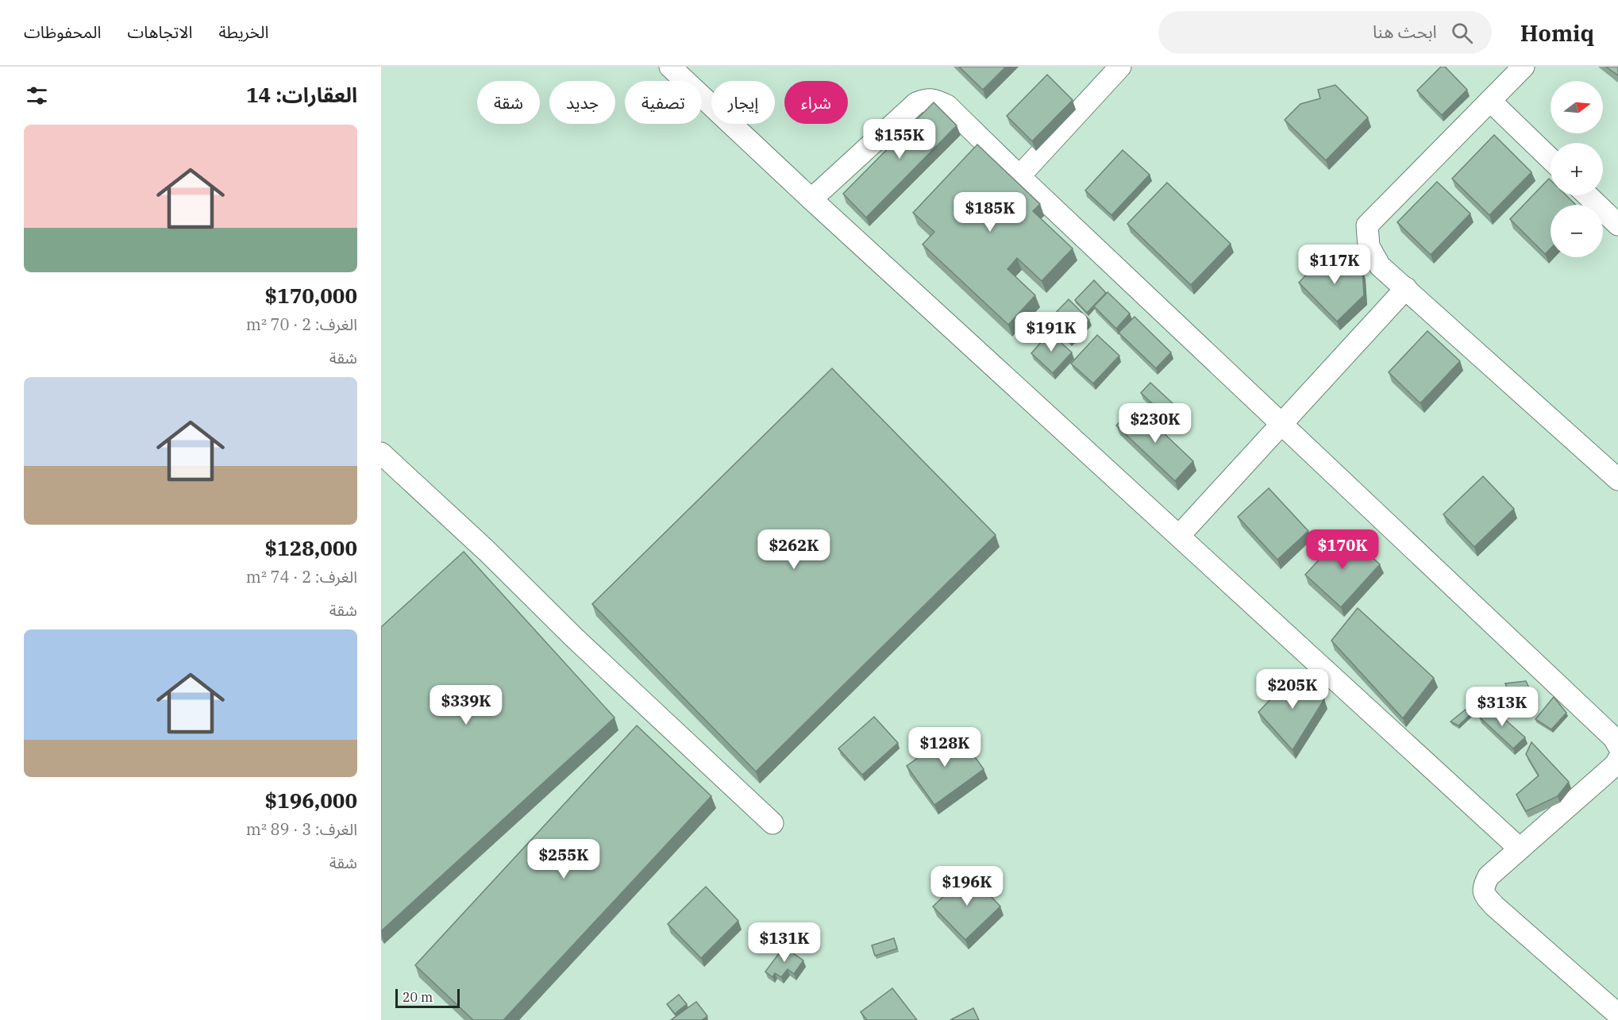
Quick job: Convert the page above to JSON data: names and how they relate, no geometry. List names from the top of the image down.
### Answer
{
  "scale_bar": "20 m",
  "north": "right",
  "page": {
    "header": "Homiq",
    "search": "ابحث هنا",
    "nav": ["الخريطة", "الاتجاهات", "المحفوظات"],
    "heading": "العقارات: 14",
    "map_buttons": ["+", "−"],
    "chip": [
      "شراء",
      "إيجار",
      "تصفية",
      "جديد",
      "شقة"
    ],
    "price": [
      "$155K",
      "$185K",
      "$117K",
      "$191K",
      "$230K",
      "$262K",
      "$170K",
      "$205K",
      "$339K",
      "$313K",
      "$128K",
      "$255K",
      "$196K",
      "$131K"
    ],
    "list": [
      {
        "name": "$170,000",
        "note": "الغرف: 2 · 70 m² · شقة"
      },
      {
        "name": "$128,000",
        "note": "الغرف: 2 · 74 m² · شقة"
      },
      {
        "name": "$196,000",
        "note": "الغرف: 3 · 89 m² · شقة"
      }
    ],
    "scale": "20 m"
  }
}
